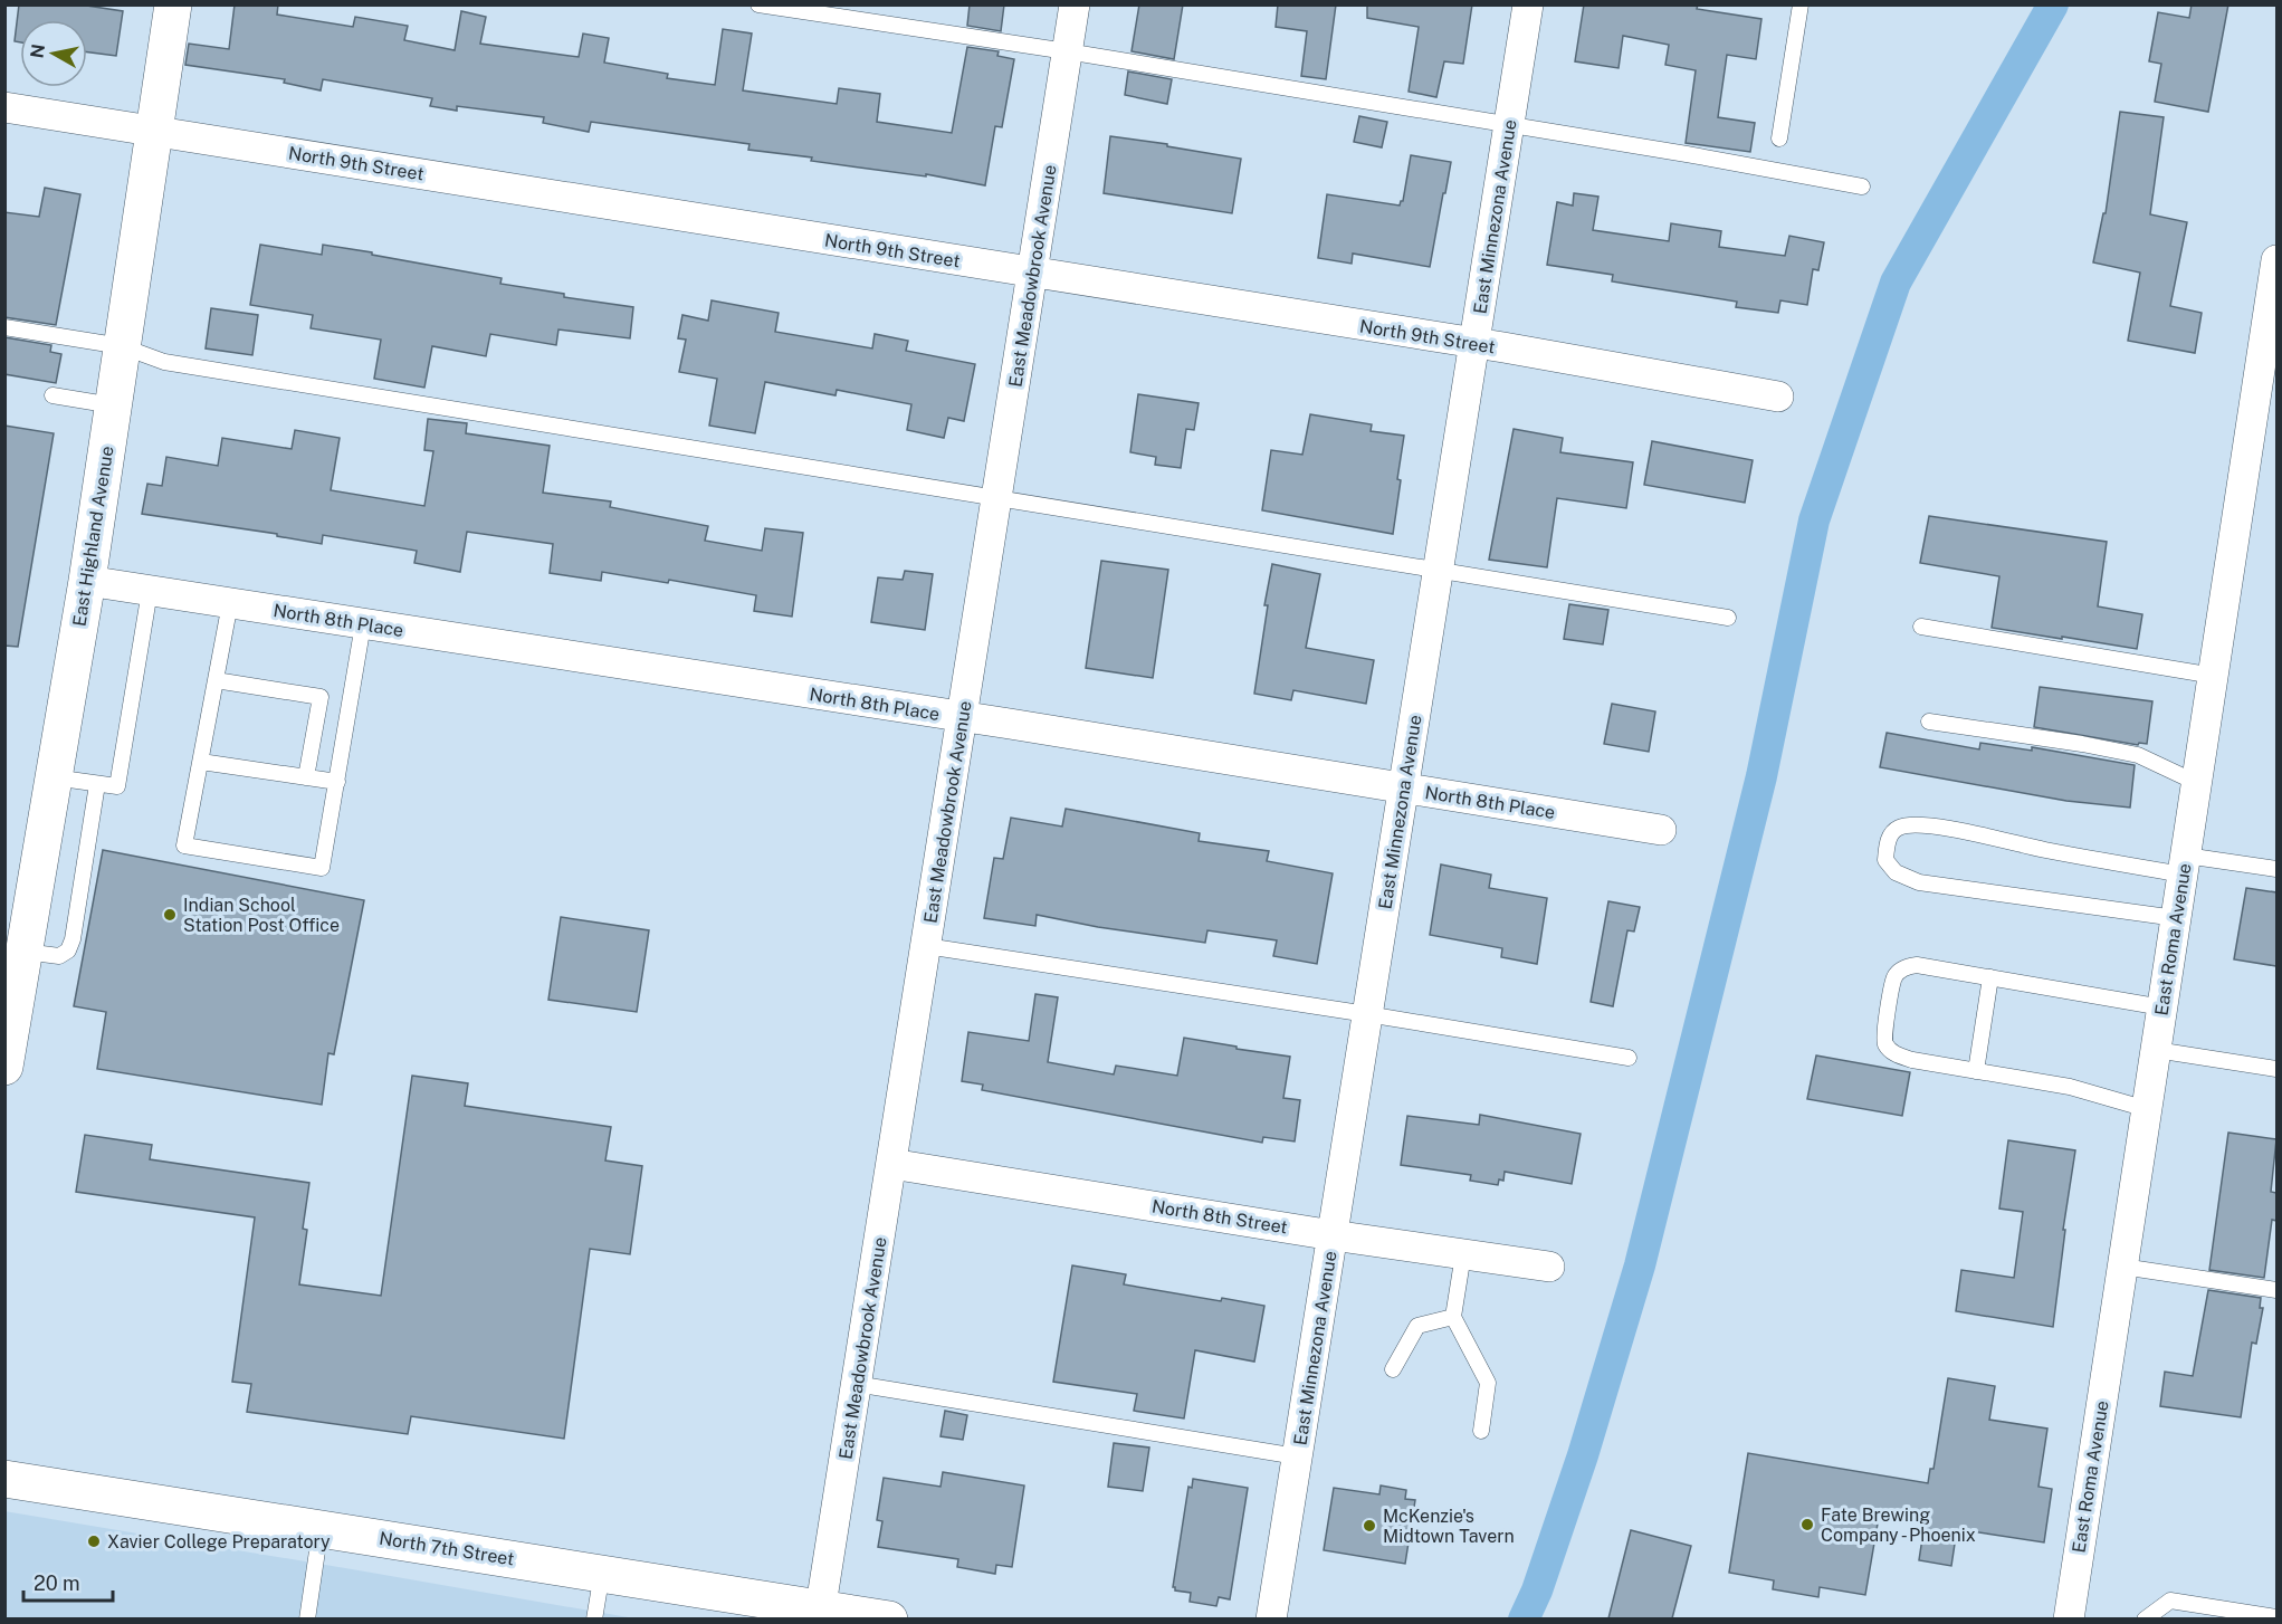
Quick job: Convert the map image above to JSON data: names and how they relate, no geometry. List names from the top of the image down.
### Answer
{
  "streets": {
    "street": [
      "North 9th Street",
      "East Minnezona Avenue",
      "East Meadowbrook Avenue",
      "East Highland Avenue",
      "North 8th Place",
      "East Roma Avenue",
      "North 8th Street",
      "North 7th Street"
    ]
  },
  "crossings": [
    ["North 9th Street", "East Minnezona Avenue"],
    ["North 9th Street", "East Meadowbrook Avenue"],
    ["North 9th Street", "East Highland Avenue"],
    ["East Minnezona Avenue", "North 8th Place"],
    ["East Minnezona Avenue", "North 8th Street"],
    ["East Meadowbrook Avenue", "North 8th Place"],
    ["East Meadowbrook Avenue", "North 8th Street"],
    ["East Meadowbrook Avenue", "North 7th Street"],
    ["East Highland Avenue", "North 8th Place"]
  ],
  "places": [
    "Indian School Station Post Office",
    "Fate Brewing Company - Phoenix",
    "McKenzie's Midtown Tavern",
    "Xavier College Preparatory"
  ],
  "scale_bar": "20 m",
  "north": "left"
}
